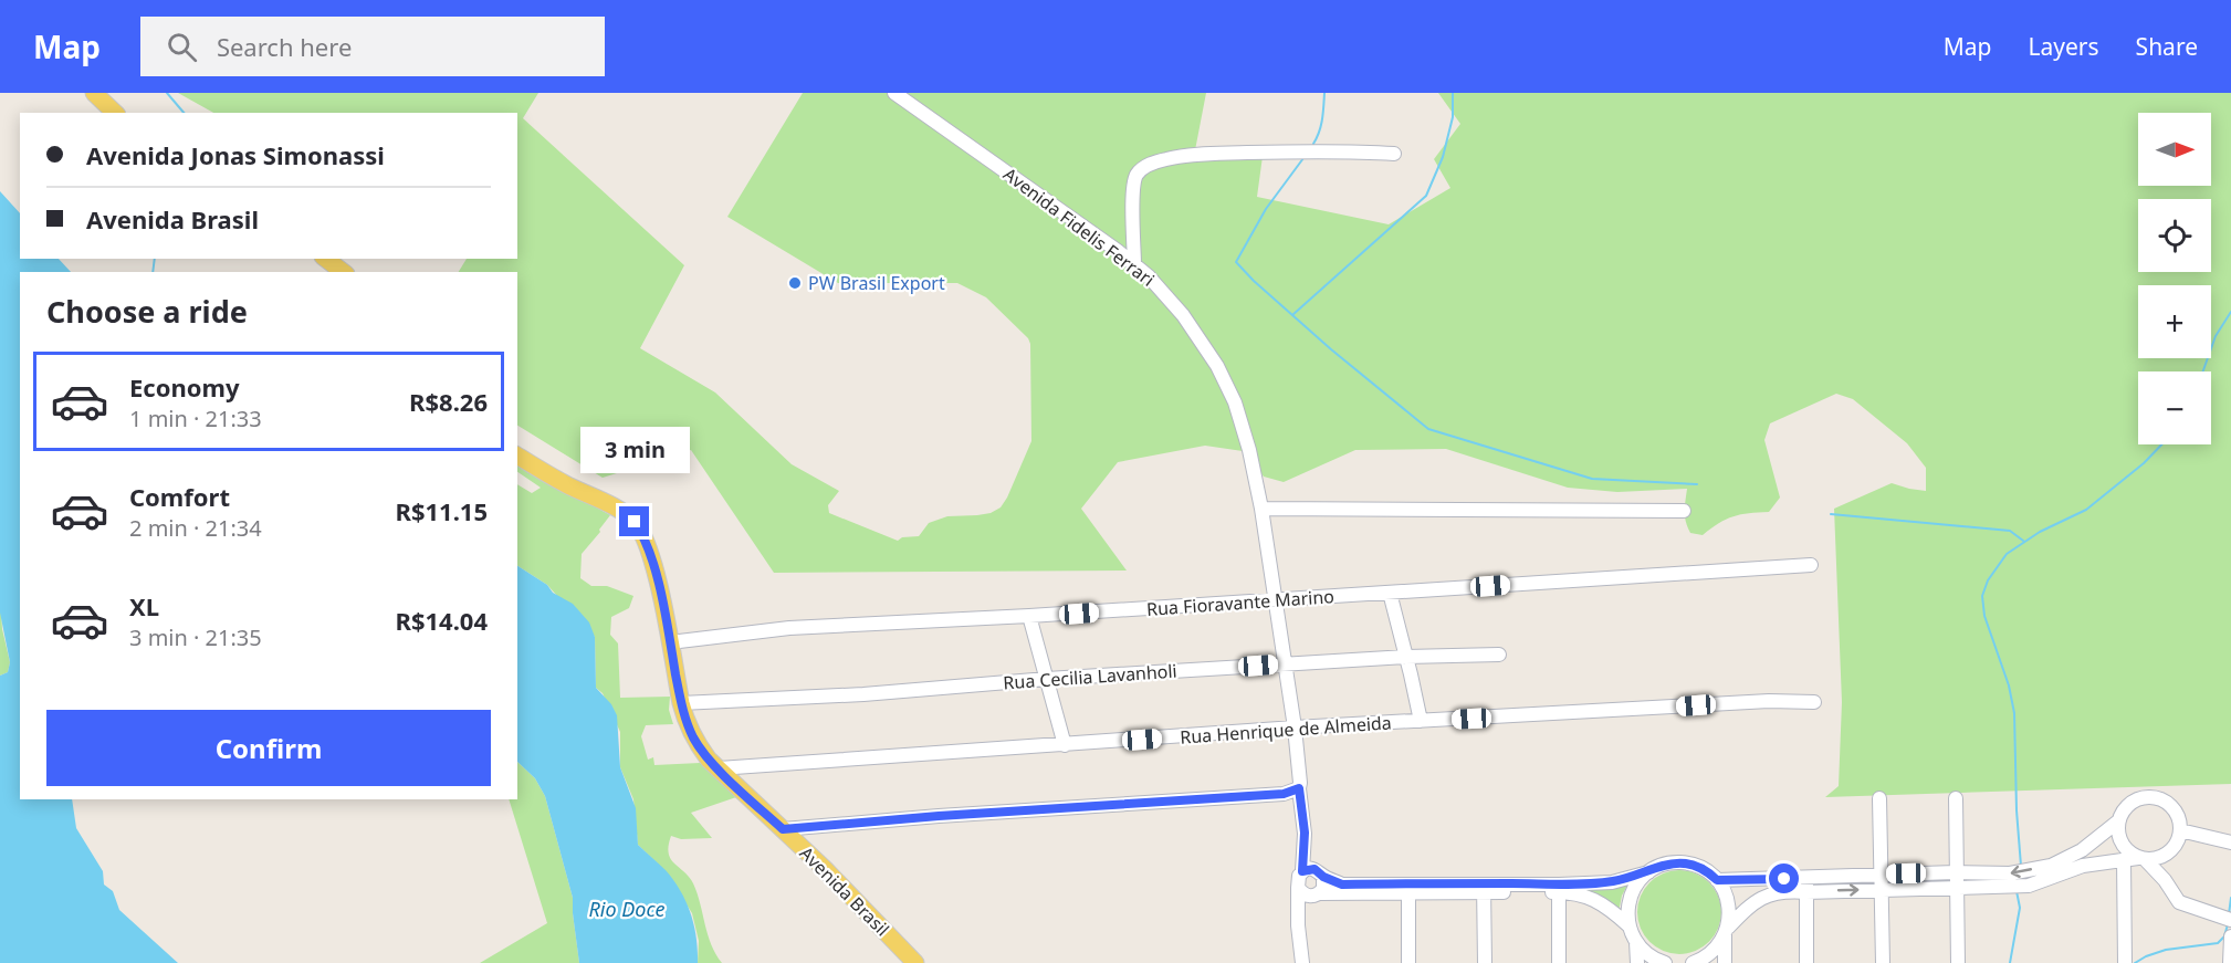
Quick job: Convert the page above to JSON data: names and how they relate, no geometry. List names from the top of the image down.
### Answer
{
  "streets": {
    "main road": ["Avenida Brasil"],
    "street": [
      "Avenida Fidelis Ferrari",
      "Rua Fioravante Marino",
      "Rua Cecilia Lavanholi",
      "Rua Henrique de Almeida"
    ]
  },
  "crossings": [
    ["Avenida Fidelis Ferrari", "Rua Fioravante Marino"],
    ["Avenida Fidelis Ferrari", "Rua Cecilia Lavanholi"],
    ["Avenida Fidelis Ferrari", "Rua Henrique de Almeida"],
    ["Rua Fioravante Marino", "Avenida Brasil"],
    ["Rua Cecilia Lavanholi", "Avenida Brasil"],
    ["Rua Henrique de Almeida", "Avenida Brasil"]
  ],
  "water": ["Rio Doce"],
  "places": ["PW Brasil Export"],
  "north": "right",
  "page": {
    "header": "Map",
    "search": "Search here",
    "nav": ["Map", "Layers", "Share"],
    "map_buttons": ["+", "−"],
    "banner": ["Avenida Jonas Simonassi", "Avenida Brasil"],
    "heading": "Choose a ride",
    "list": [
      {
        "name": "Economy",
        "note": "1 min · 21:33",
        "value": "R$8.26"
      },
      {
        "name": "Comfort",
        "note": "2 min · 21:34",
        "value": "R$11.15"
      },
      {
        "name": "XL",
        "note": "3 min · 21:35",
        "value": "R$14.04"
      }
    ],
    "bubble": "3 min",
    "buttons": "Confirm"
  }
}
